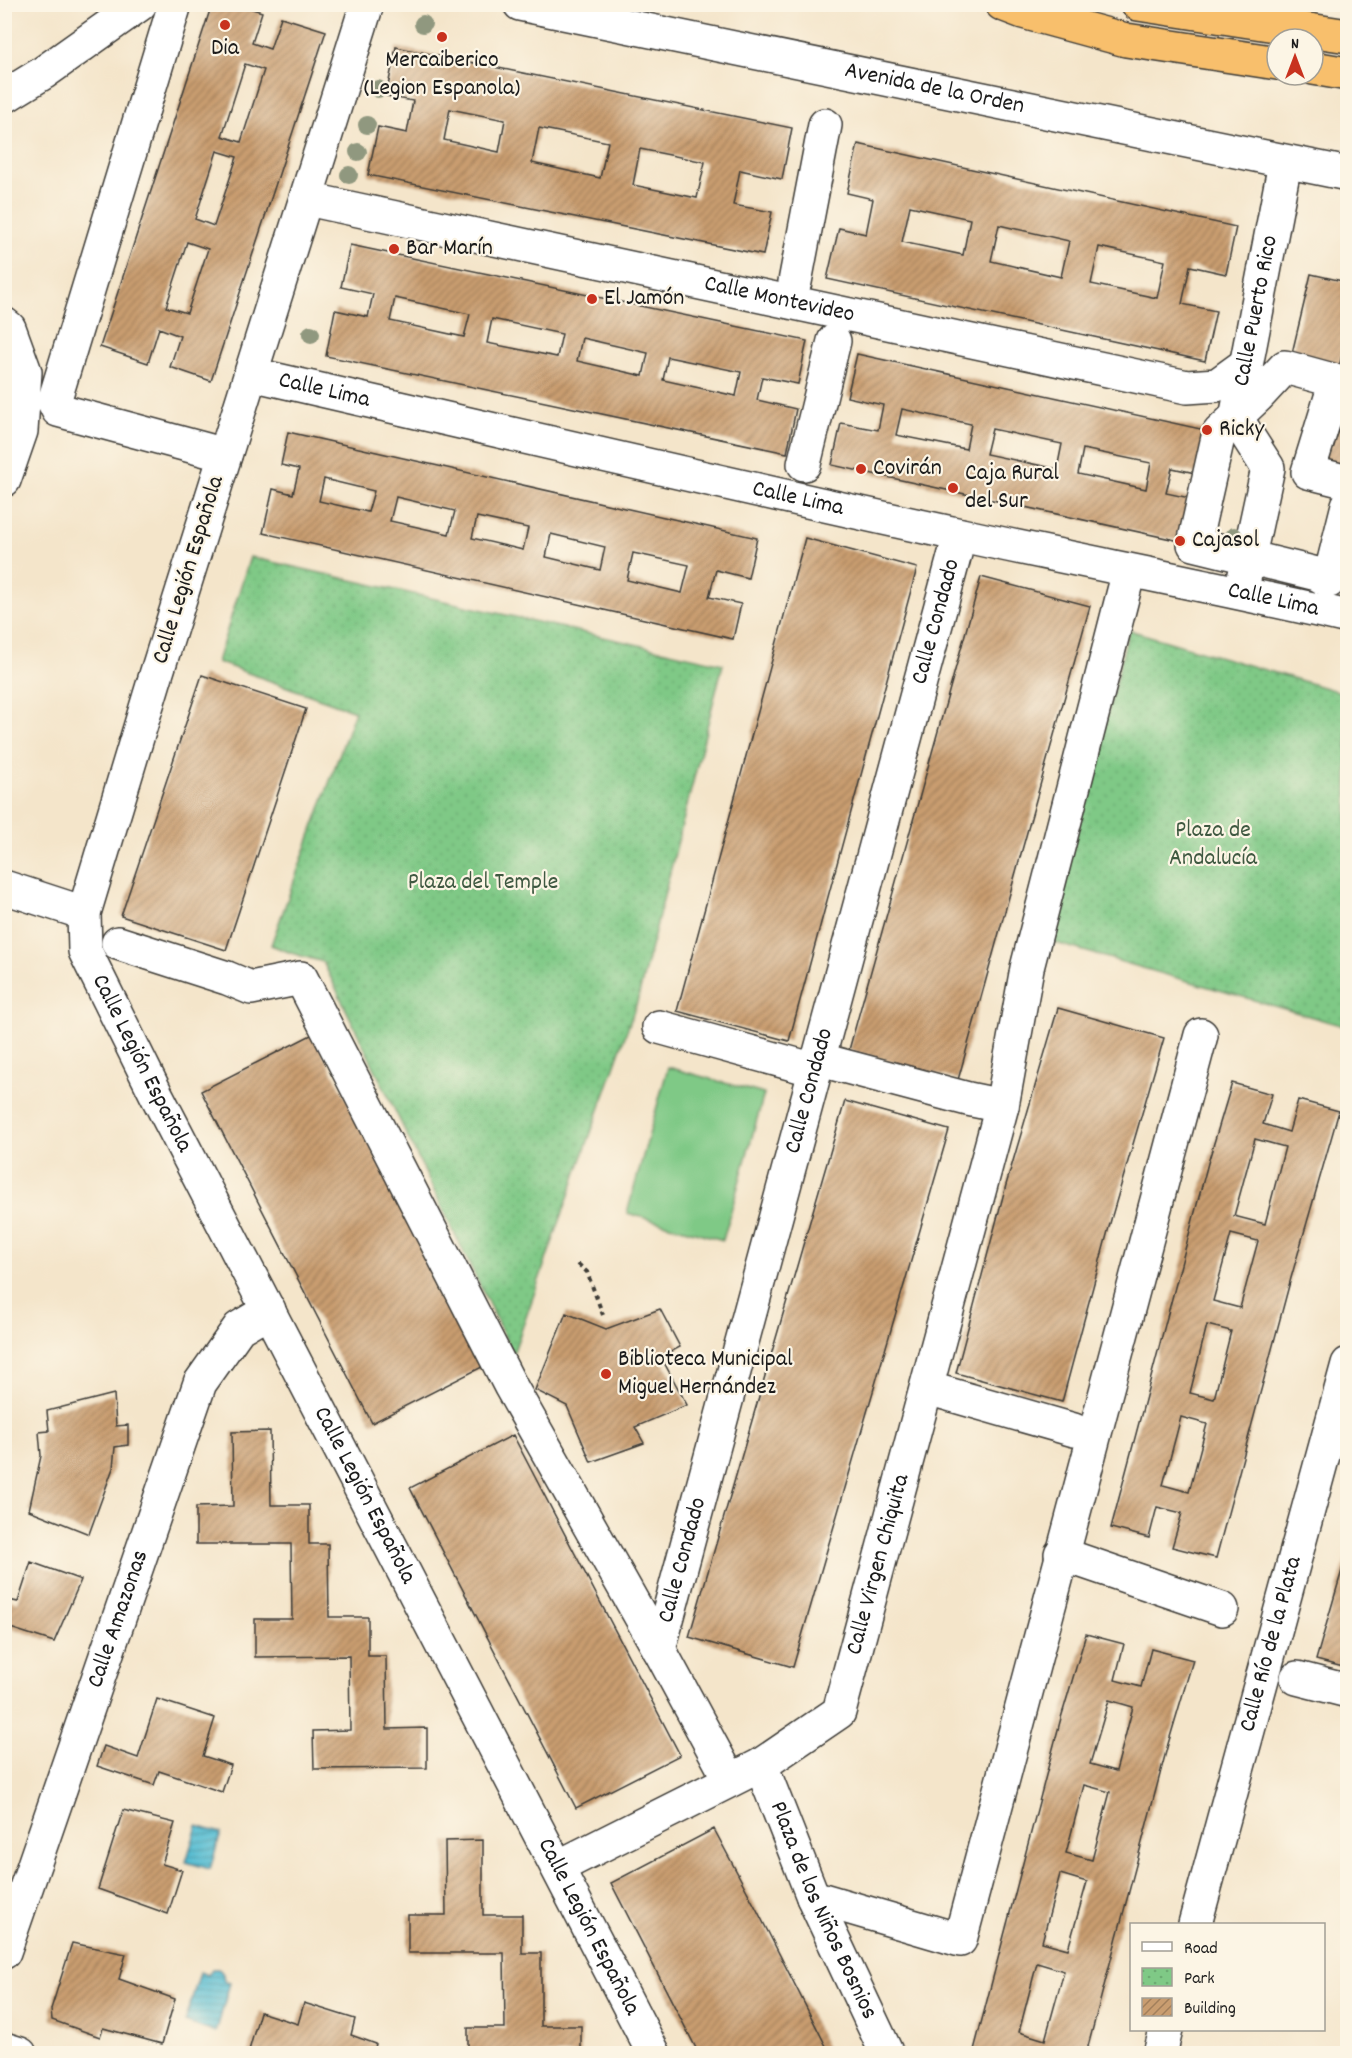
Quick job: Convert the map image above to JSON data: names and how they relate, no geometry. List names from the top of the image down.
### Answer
{
  "streets": {
    "street": [
      "Avenida de la Orden",
      "Calle Montevideo",
      "Calle Puerto Rico",
      "Calle Lima",
      "Calle Legión Española",
      "Calle Condado",
      "Calle Virgen Chiquita",
      "Calle Amazonas",
      "Calle Río de la Plata",
      "Plaza de los Niños Bosnios"
    ]
  },
  "crossings": [
    ["Avenida de la Orden", "Calle Puerto Rico"],
    ["Calle Montevideo", "Calle Puerto Rico"],
    ["Calle Montevideo", "Calle Legión Española"],
    ["Calle Puerto Rico", "Calle Lima"],
    ["Calle Lima", "Calle Legión Española"],
    ["Calle Lima", "Calle Condado"],
    ["Calle Legión Española", "Calle Virgen Chiquita"],
    ["Calle Legión Española", "Calle Amazonas"],
    ["Calle Virgen Chiquita", "Plaza de los Niños Bosnios"]
  ],
  "parks": ["Plaza de Andalucía", "Plaza del Temple"],
  "places": [
    "Dia",
    "Mercaiberico (Legion Espanola)",
    "Bar Marín",
    "El Jamón",
    "Ricky",
    "Covirán",
    "Caja Rural del Sur",
    "Cajasol",
    "Biblioteca Municipal Miguel Hernández"
  ],
  "legend": ["Road", "Park", "Building"],
  "north": "top"
}
